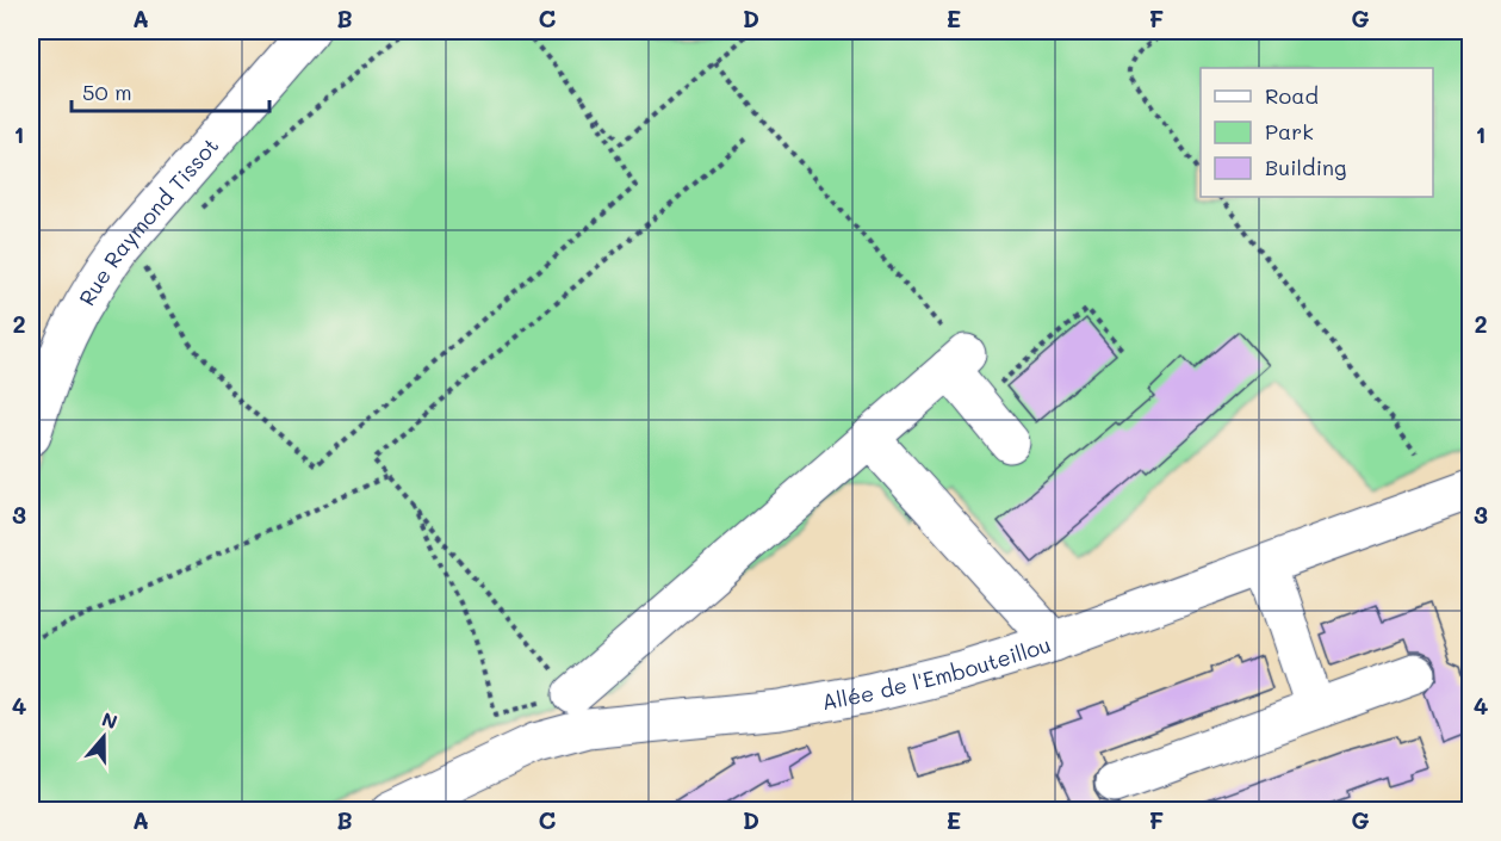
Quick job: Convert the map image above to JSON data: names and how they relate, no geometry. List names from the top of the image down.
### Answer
{
  "streets": {
    "street": ["Rue Raymond Tissot", "Allée de l'Embouteillou"]
  },
  "legend": ["Road", "Park", "Building"],
  "scale_bar": "50 m",
  "north": "top",
  "grid": {
    "columns": [
      "A",
      "B",
      "C",
      "D",
      "E",
      "F",
      "G"
    ],
    "rows": [
      "1",
      "2",
      "3",
      "4"
    ]
  }
}
